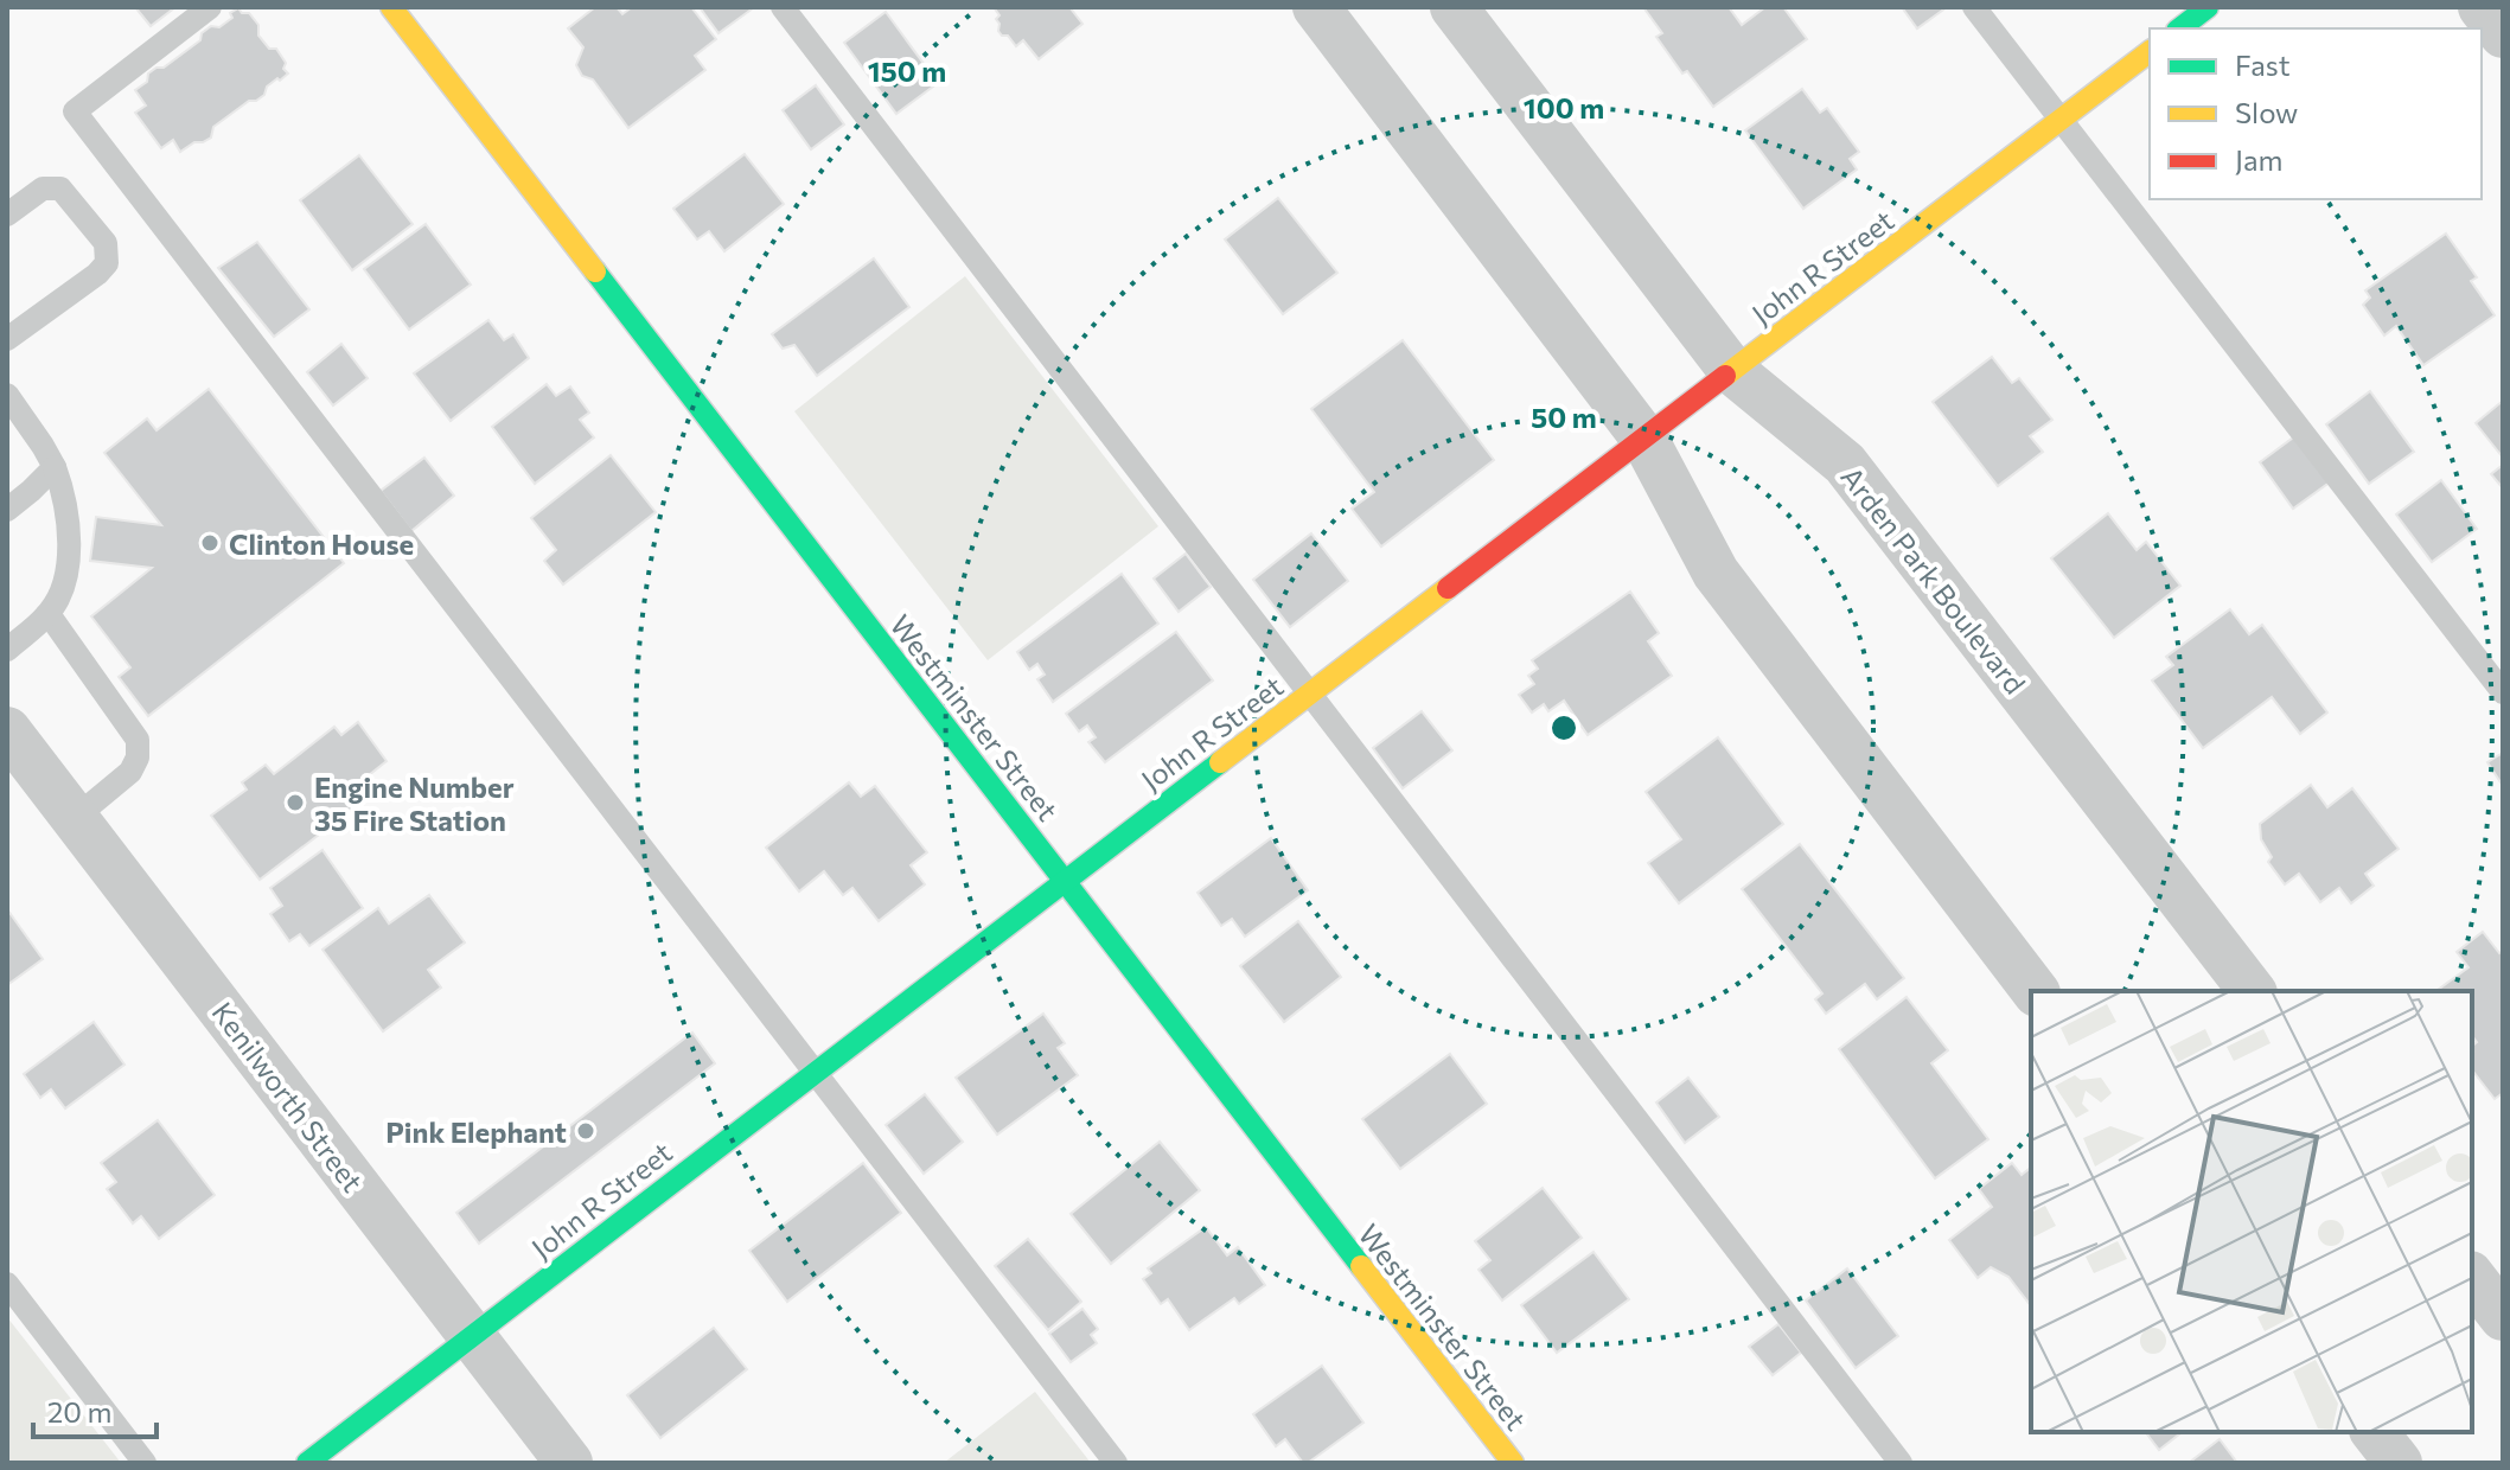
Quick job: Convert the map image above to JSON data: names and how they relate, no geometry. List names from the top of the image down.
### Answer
{
  "streets": {
    "street": [
      "John R Street",
      "Arden Park Boulevard",
      "Westminster Street",
      "Kenilworth Street"
    ]
  },
  "crossings": [
    ["John R Street", "Arden Park Boulevard"],
    ["John R Street", "Westminster Street"],
    ["John R Street", "Kenilworth Street"]
  ],
  "places": ["Clinton House", "Engine Number 35 Fire Station", "Pink Elephant"],
  "legend": ["Fast", "Slow", "Jam"],
  "scale_bar": "20 m",
  "rings": ["150 m", "100 m", "50 m"]
}
